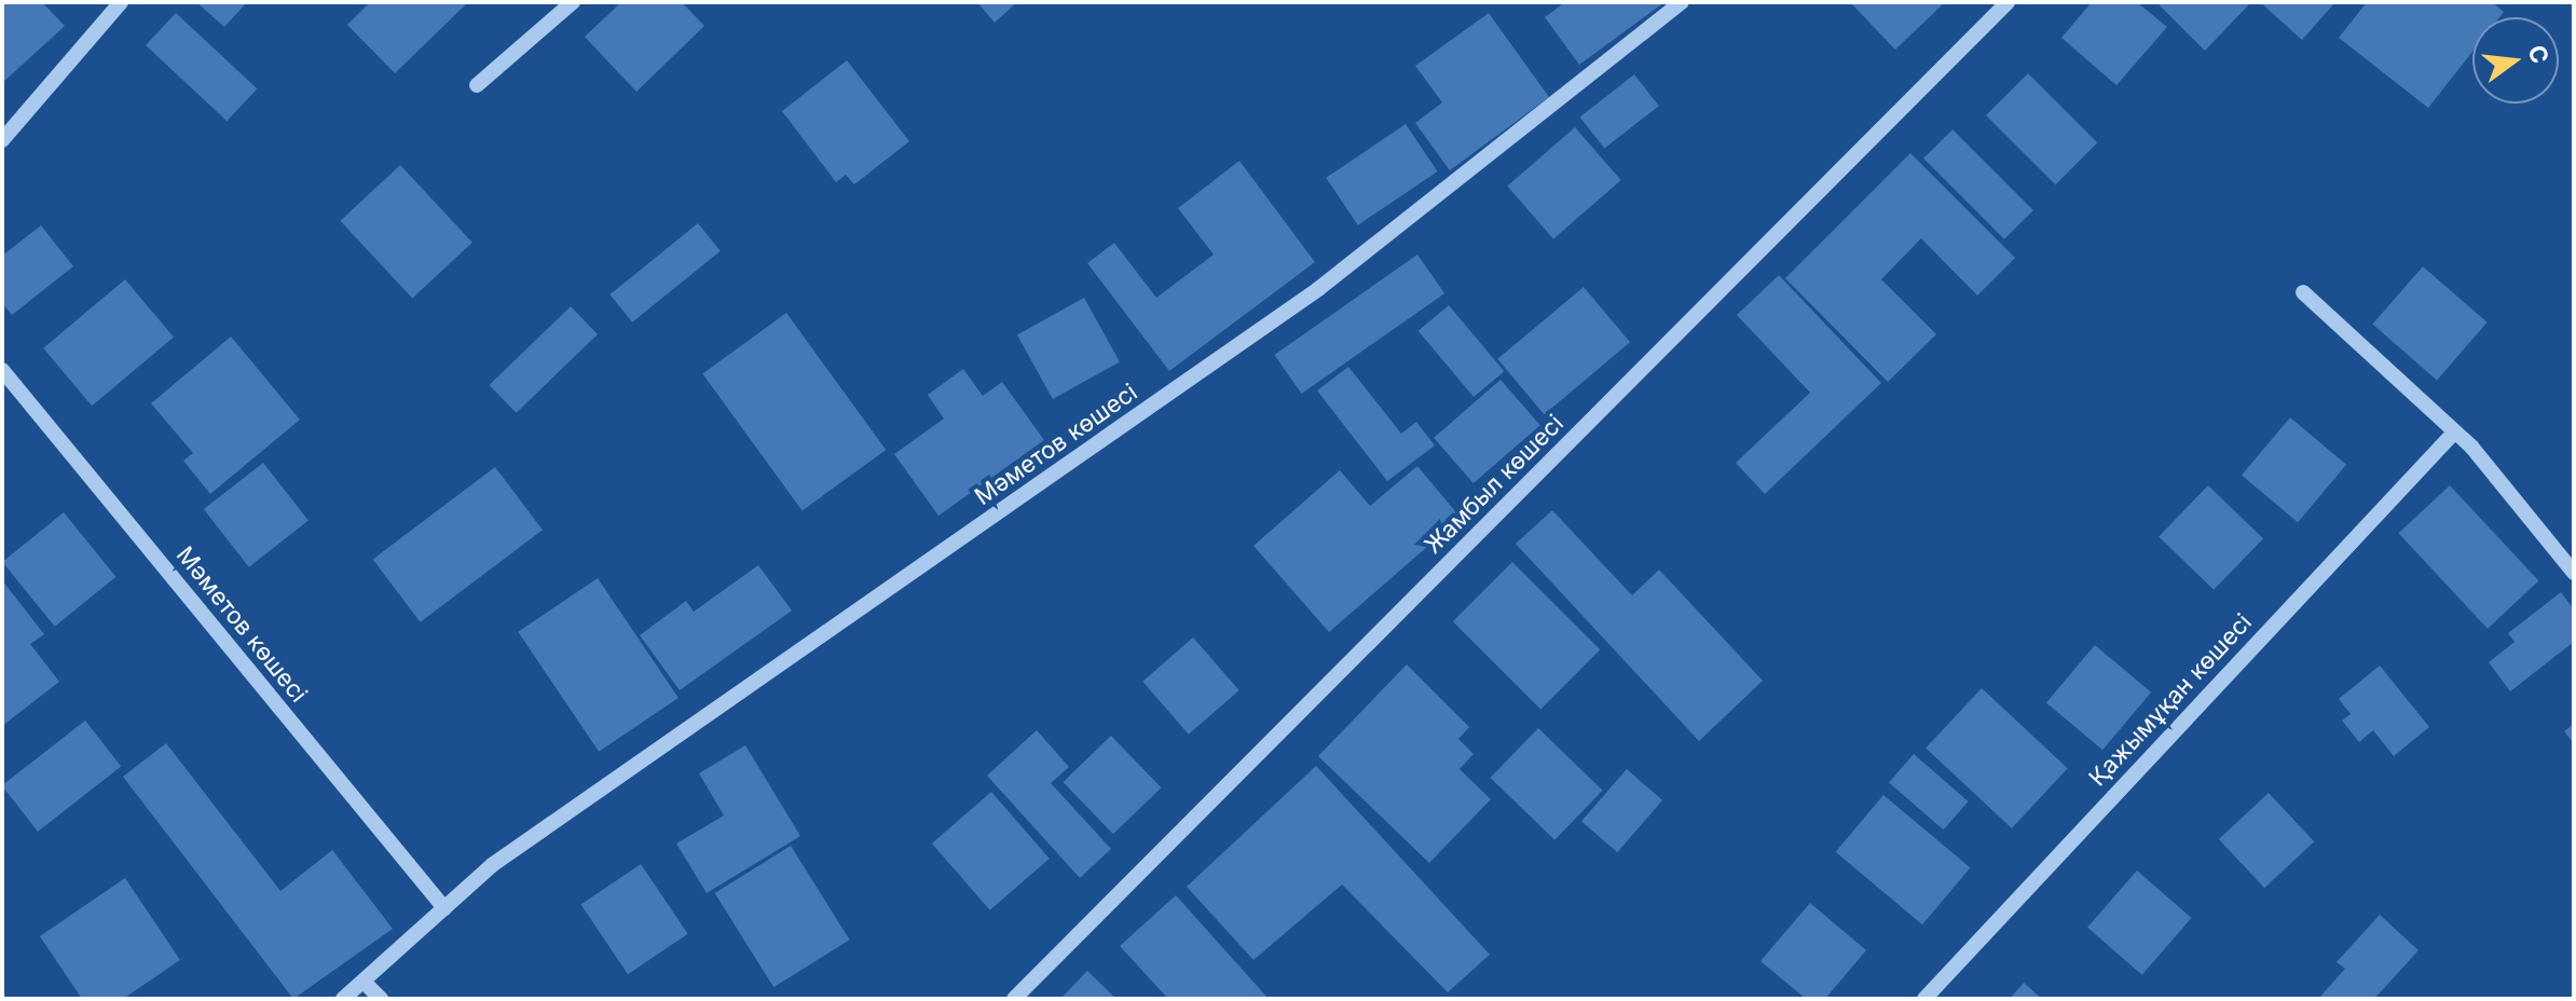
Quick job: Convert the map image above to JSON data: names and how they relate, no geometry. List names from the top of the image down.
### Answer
{
  "streets": {
    "street": ["Мәметов көшесі", "Жамбыл көшесі", "Қажымұқан көшесі"]
  },
  "north": "right"
}
